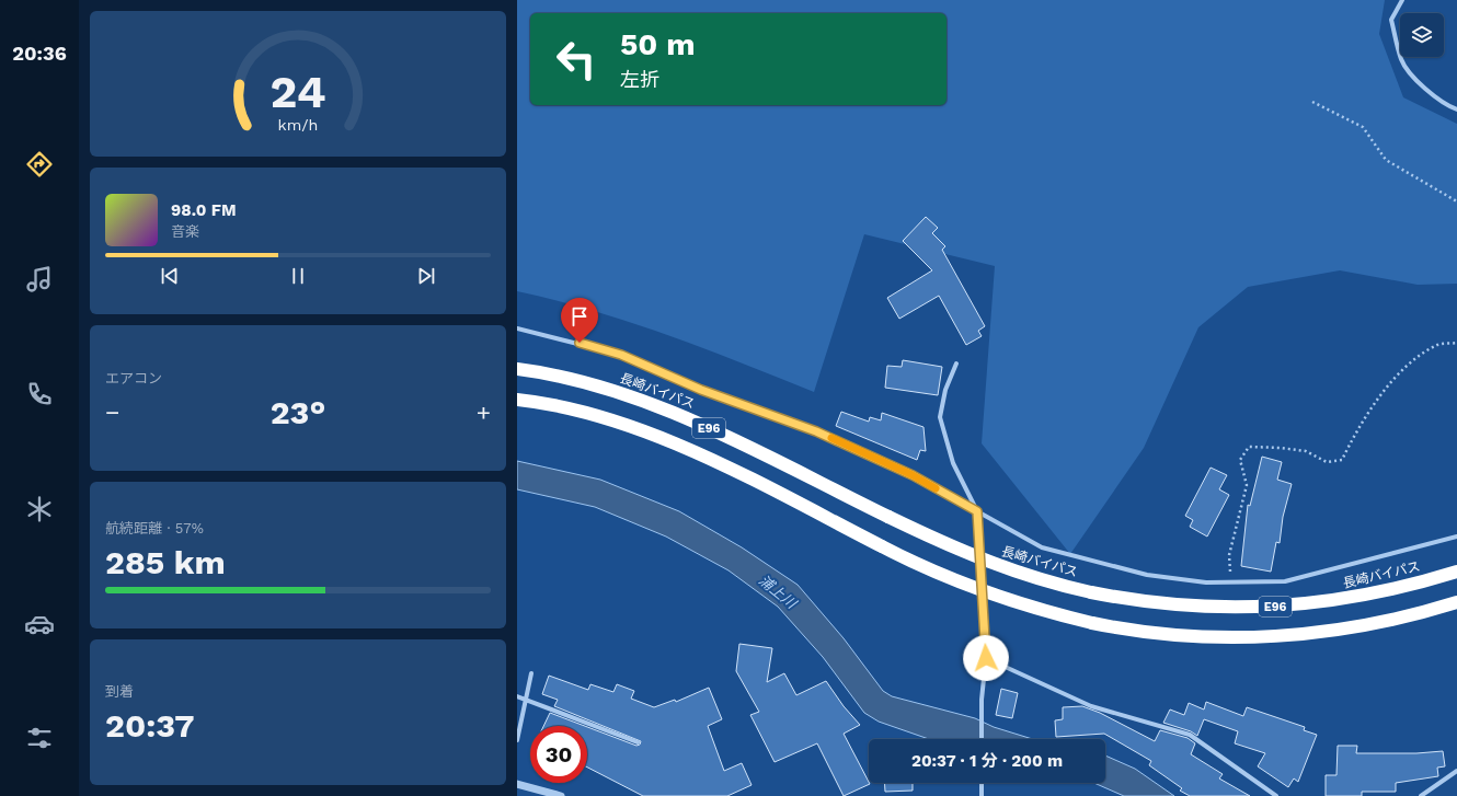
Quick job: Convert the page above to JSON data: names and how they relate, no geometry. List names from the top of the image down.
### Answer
{
  "streets": {
    "highway": ["長崎バイパス", "E96"]
  },
  "water": ["浦上川"],
  "page": {
    "tabs": "20:36",
    "turn": ["50 m", "左折"],
    "song": ["98.0 FM", "音楽"],
    "tile": [
      "エアコン",
      ["航続距離 · 57%", "285 km"],
      ["到着", "20:37"]
    ],
    "heat": ["−", "23°", "+"],
    "limit": "30",
    "trip": "20:37 · 1 分 · 200 m",
    "gauge": ["24", "km/h"]
  }
}
